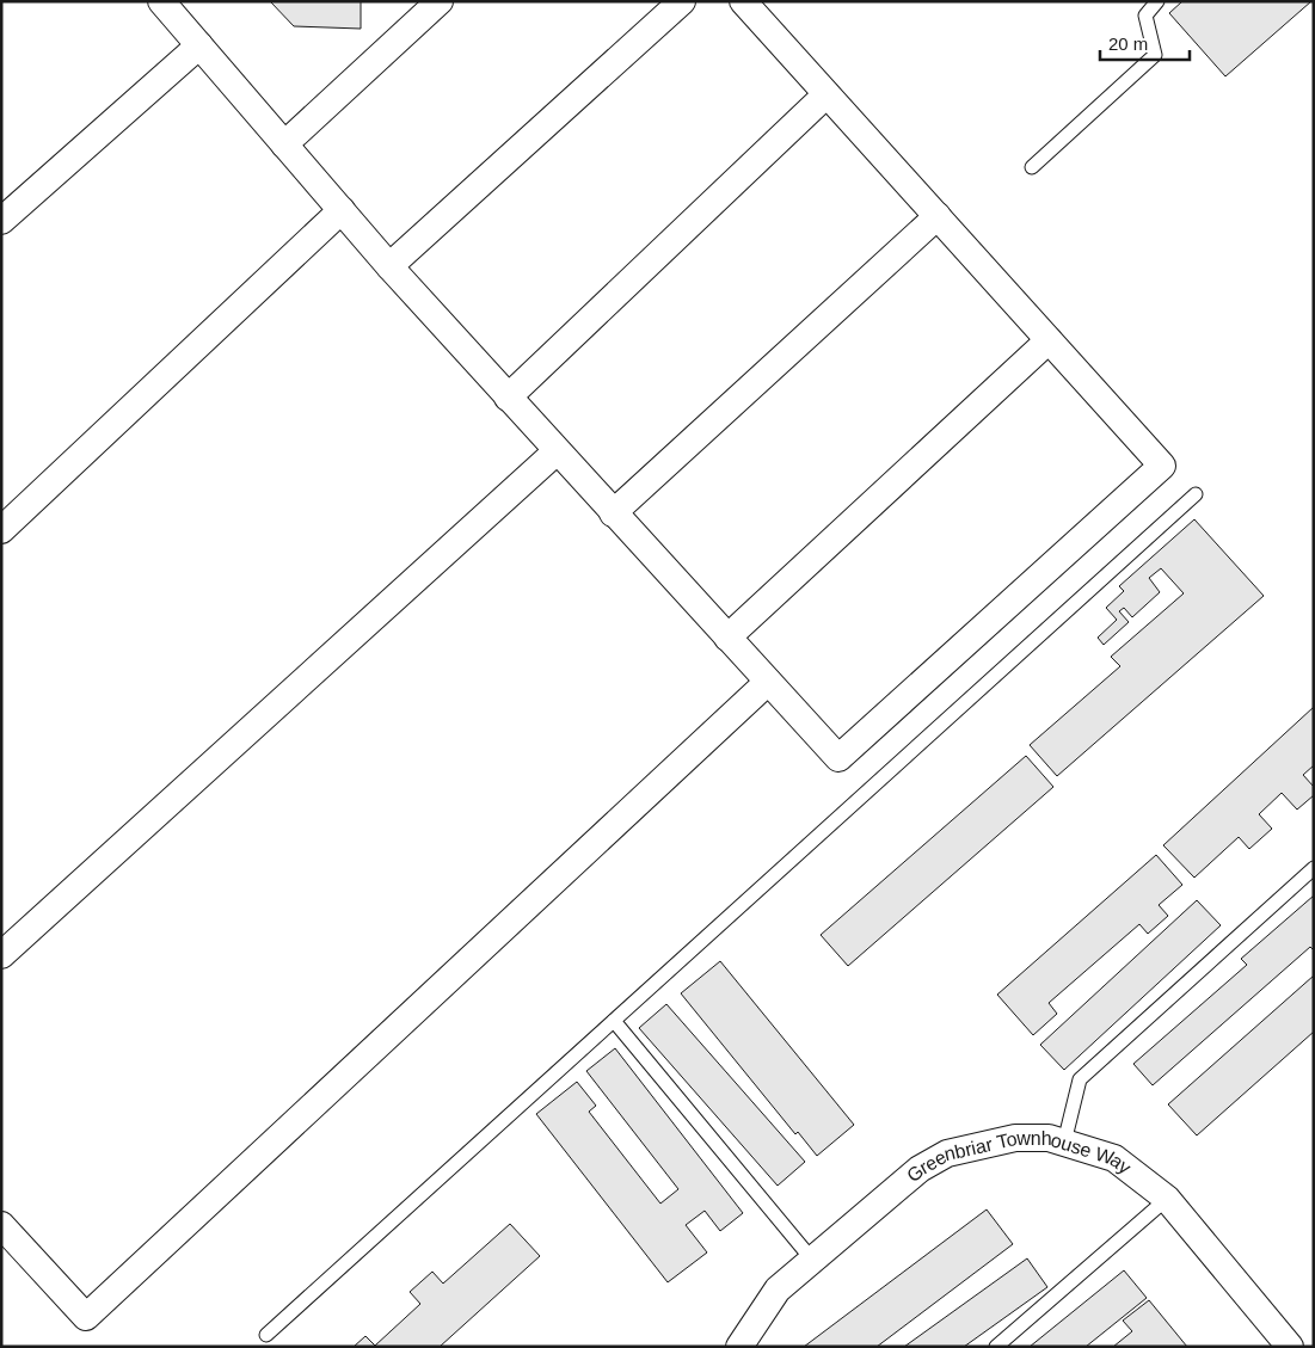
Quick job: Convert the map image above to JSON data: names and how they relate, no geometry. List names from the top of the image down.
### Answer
{
  "streets": {
    "street": ["Greenbriar Townhouse Way"]
  },
  "scale_bar": "20 m"
}
